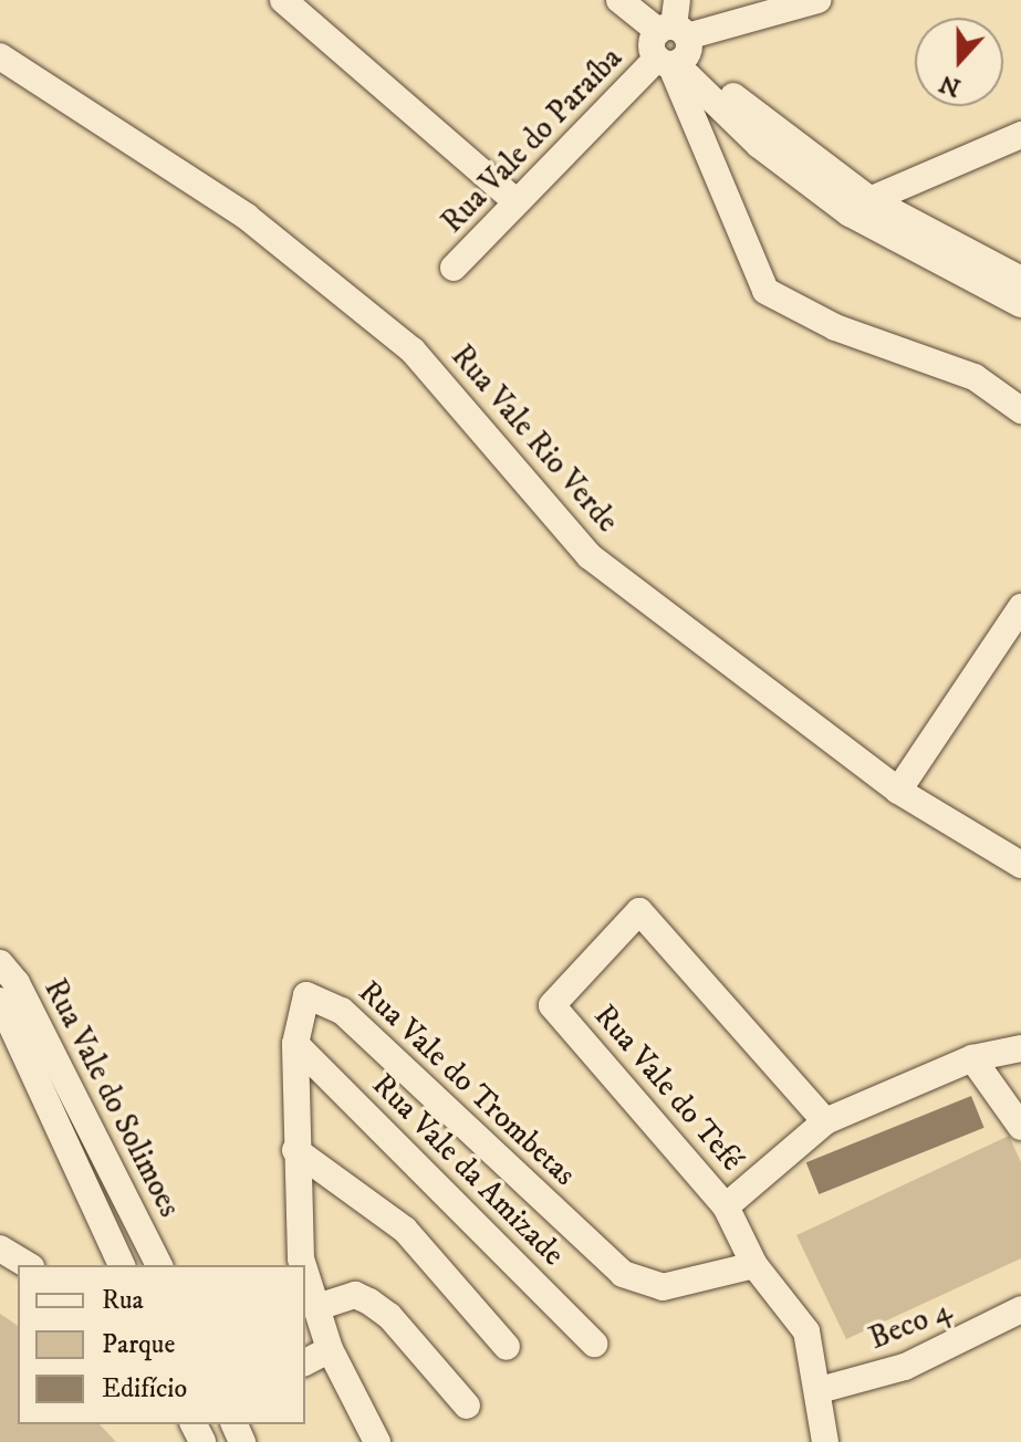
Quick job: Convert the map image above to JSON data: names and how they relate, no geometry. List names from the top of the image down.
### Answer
{
  "streets": {
    "street": [
      "Rua Vale do Paraíba",
      "Rua Vale Rio Verde",
      "Rua Vale do Trombetas",
      "Rua Vale do Tefé",
      "Rua Vale do Solimoes",
      "Rua Vale da Amizade",
      "Beco 4"
    ]
  },
  "crossings": [
    ["Rua Vale do Trombetas", "Rua Vale do Tefé"],
    ["Rua Vale do Trombetas", "Rua Vale da Amizade"],
    ["Rua Vale do Tefé", "Beco 4"]
  ],
  "legend": ["Rua", "Parque", "Edifício"],
  "north": "bottom"
}
